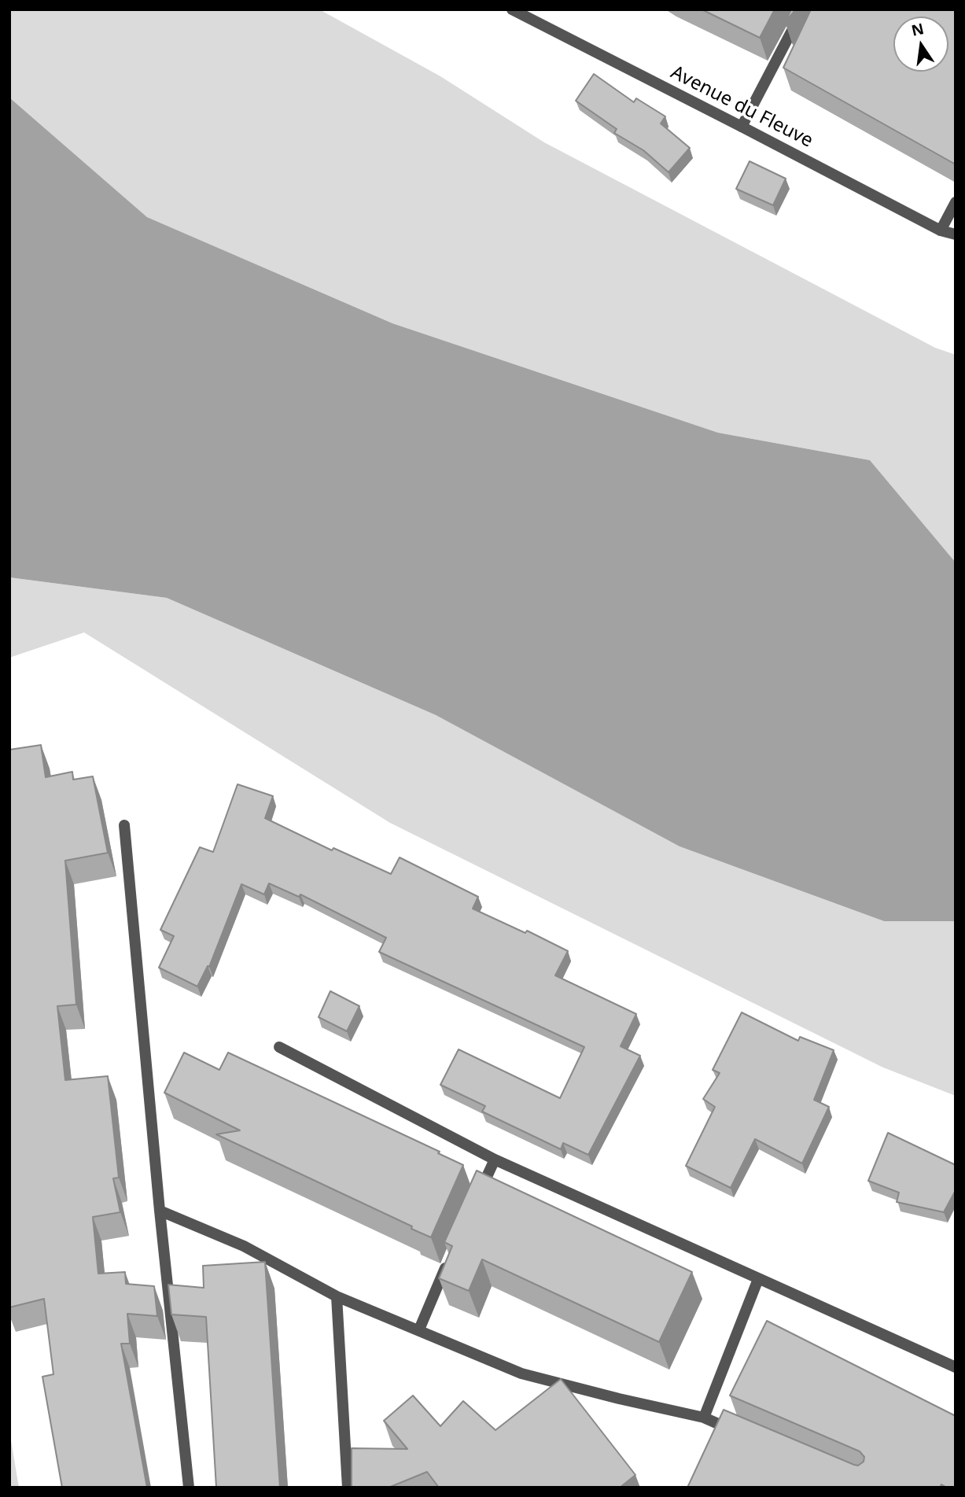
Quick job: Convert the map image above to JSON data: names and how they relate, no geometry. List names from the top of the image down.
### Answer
{
  "streets": {
    "street": ["Avenue du Fleuve"]
  },
  "north": "top"
}
